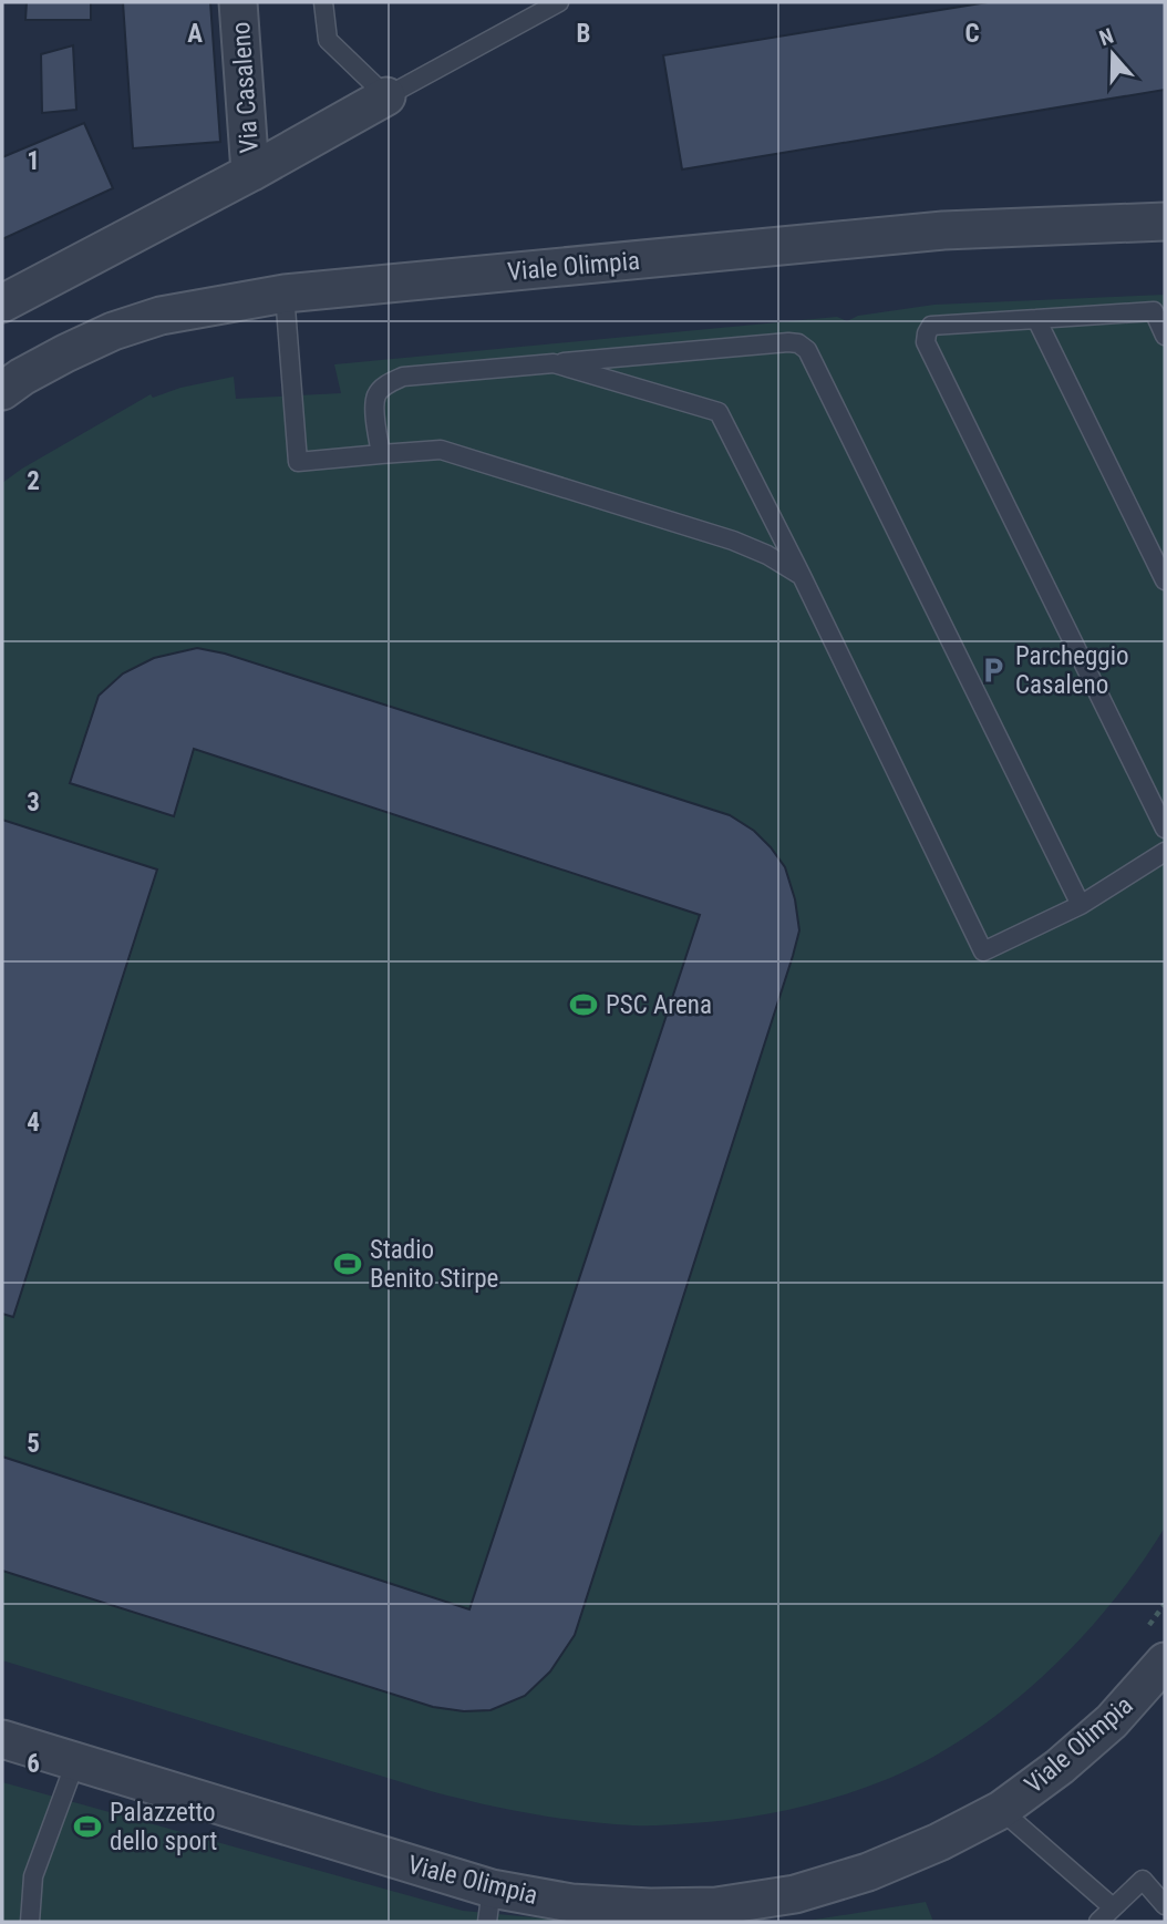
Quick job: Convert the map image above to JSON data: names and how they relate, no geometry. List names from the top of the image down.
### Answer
{
  "streets": {
    "street": ["Via Casaleno", "Viale Olimpia"]
  },
  "places": {
    "parking": ["Parcheggio Casaleno"],
    "sports": ["PSC Arena", "Stadio Benito Stirpe", "Palazzetto dello sport"]
  },
  "north": "top",
  "grid": {
    "columns": ["A", "B", "C"],
    "rows": [
      "1",
      "2",
      "3",
      "4",
      "5",
      "6"
    ]
  }
}
